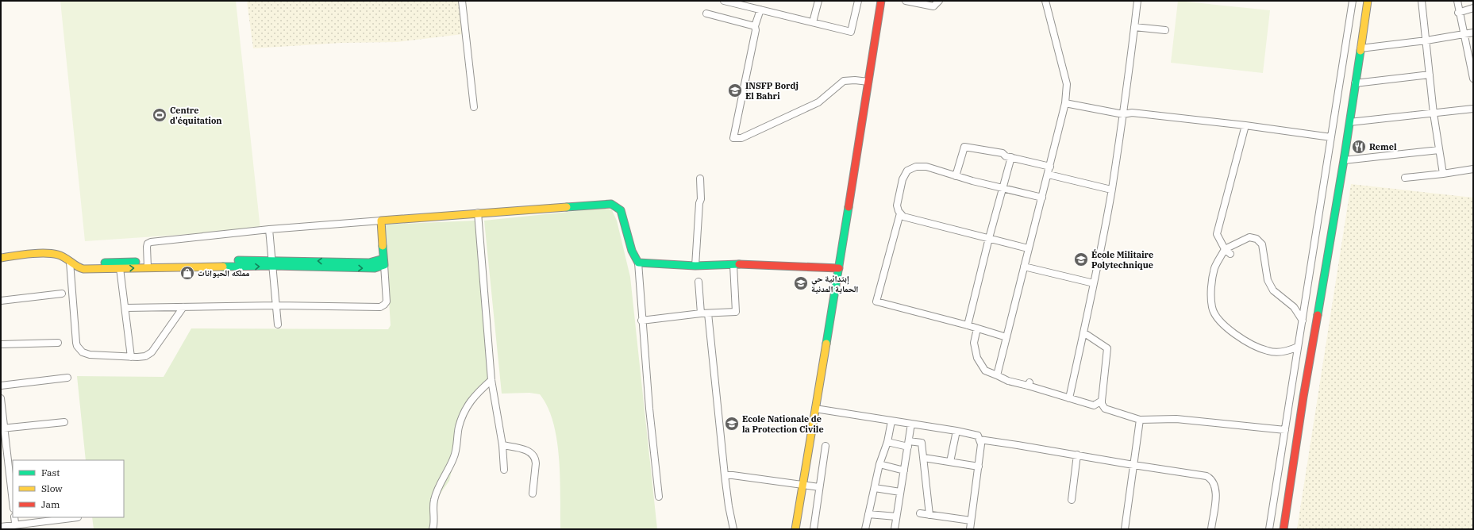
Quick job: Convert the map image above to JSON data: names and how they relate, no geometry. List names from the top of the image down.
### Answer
{
  "places": {
    "school or university": [
      "INSFP Bordj El Bahri",
      "École Militaire Polytechnique",
      "إبتدائية حي الحماية المدنية",
      "Ecole Nationale de la Protection Civile"
    ],
    "sports": ["Centre d'équitation"],
    "restaurant": ["Remel"],
    "shop": ["مملكه الحيوانات"]
  },
  "legend": ["Fast", "Slow", "Jam"]
}
